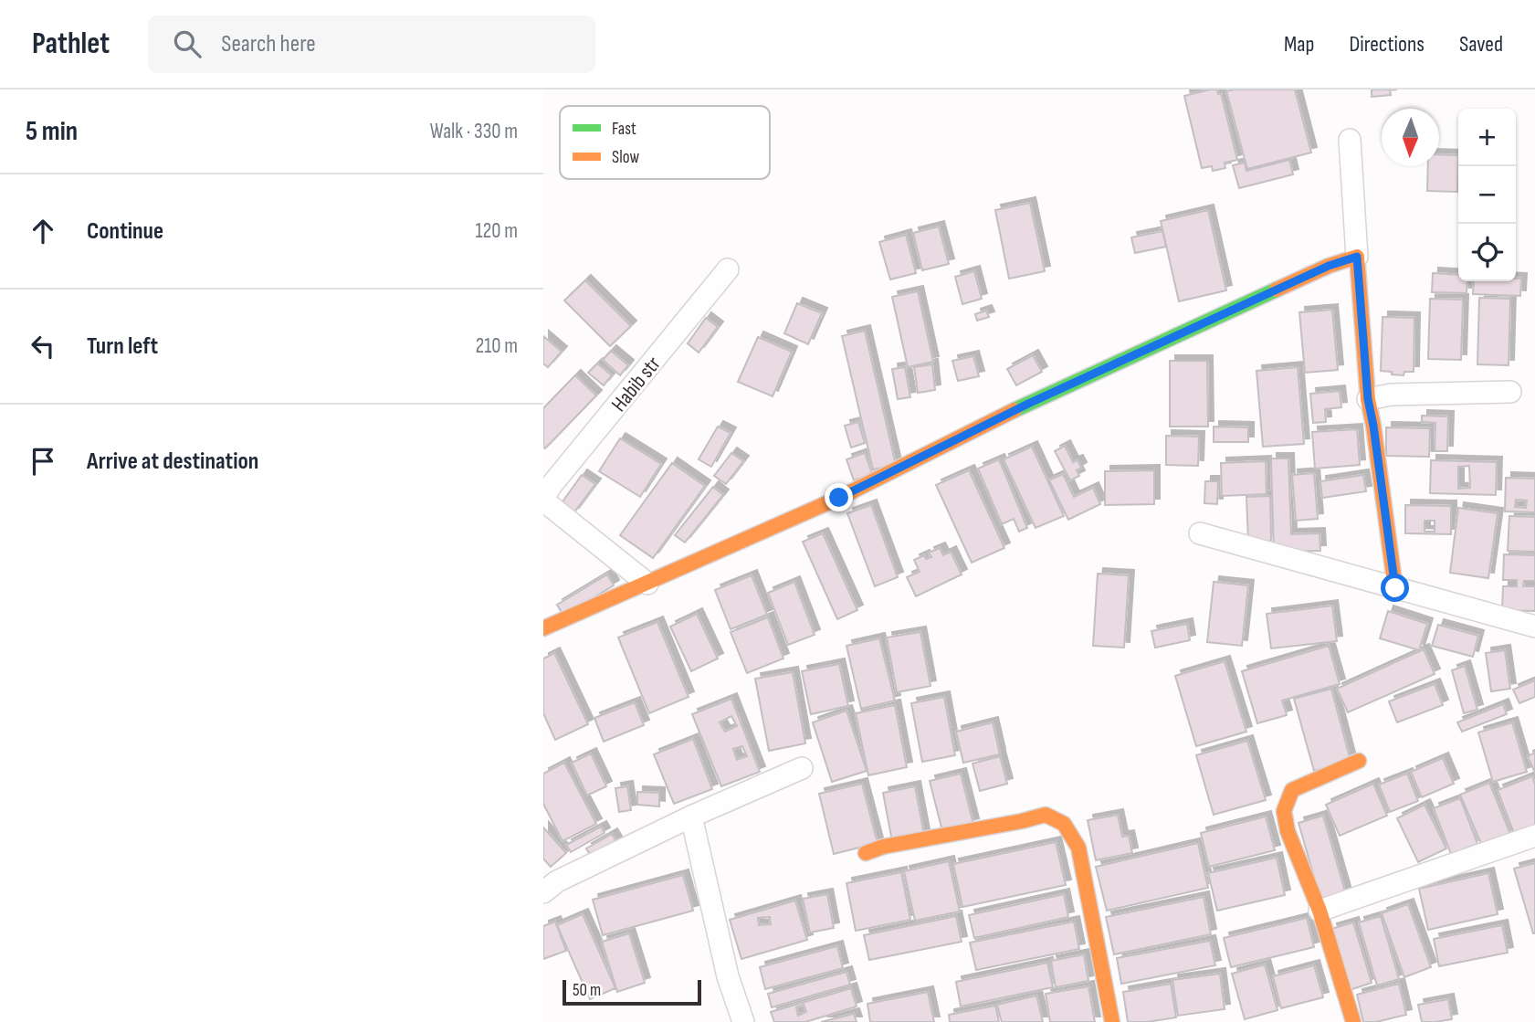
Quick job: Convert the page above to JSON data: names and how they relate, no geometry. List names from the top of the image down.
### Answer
{
  "streets": {
    "street": ["Habib str"]
  },
  "legend": ["Fast", "Slow"],
  "scale_bar": "50 m",
  "north": "bottom",
  "page": {
    "header": "Pathlet",
    "search": "Search here",
    "nav": ["Map", "Directions", "Saved"],
    "heading": ["5 min", "Walk · 330 m"],
    "map_buttons": ["+", "−"],
    "list": [
      ["Continue", "120 m"],
      ["Turn left", "210 m"],
      "Arrive at destination"
    ],
    "scale": "50 m"
  }
}
